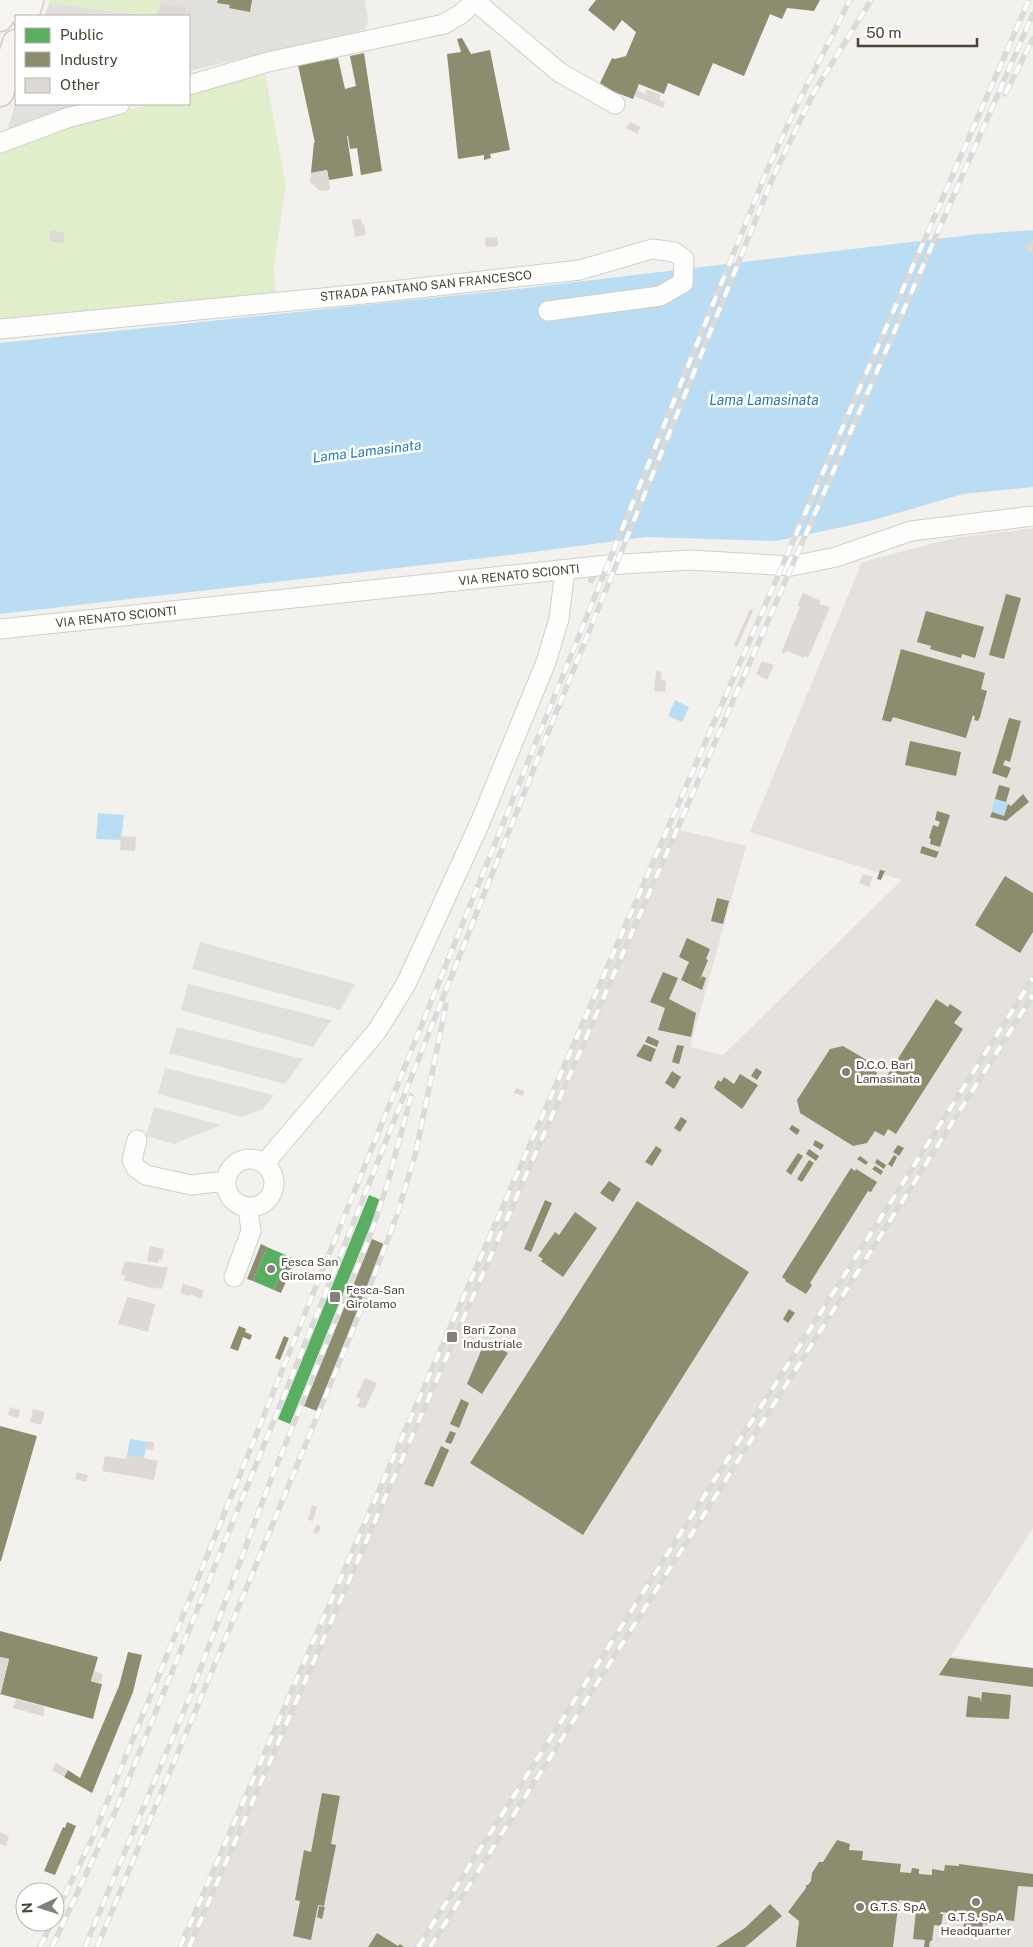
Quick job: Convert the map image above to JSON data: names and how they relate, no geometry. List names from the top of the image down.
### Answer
{
  "streets": {
    "street": ["STRADA PANTANO SAN FRANCESCO", "VIA RENATO SCIONTI"]
  },
  "water": ["Lama Lamasinata"],
  "places": {
    "other": [
      "D.C.O. Bari Lamasinata",
      "Fesca San Girolamo",
      "G.T.S. SpA Headquarter",
      "G.T.S. SpA"
    ],
    "transit": ["Fesca-San Girolamo", "Bari Zona Industriale"]
  },
  "legend": ["Public", "Industry", "Other"],
  "scale_bar": "50 m",
  "north": "left"
}
